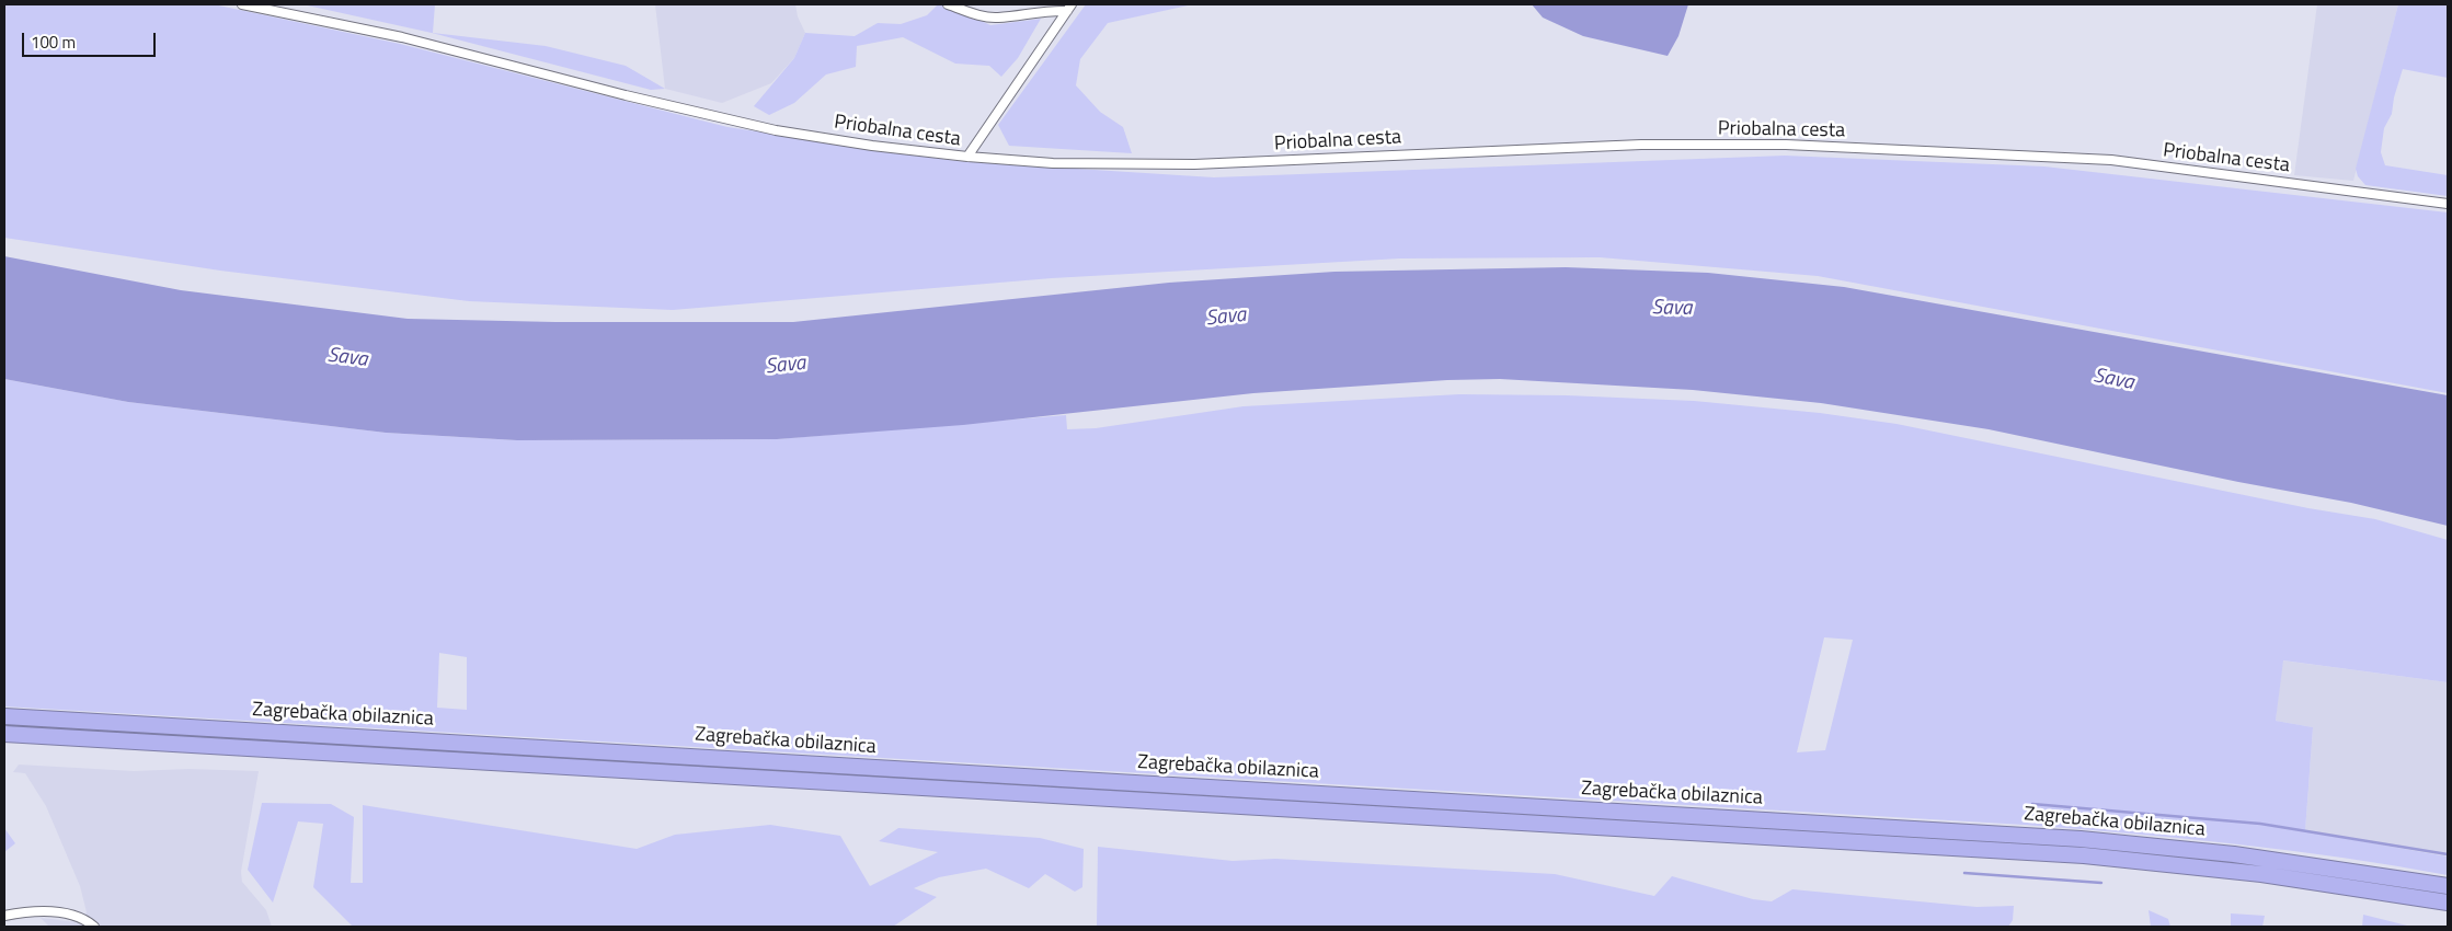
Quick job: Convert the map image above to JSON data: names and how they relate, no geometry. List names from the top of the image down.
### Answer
{
  "streets": {
    "highway": ["Zagrebačka obilaznica"],
    "street": ["Priobalna cesta"]
  },
  "water": ["Sava"],
  "scale_bar": "100 m"
}
